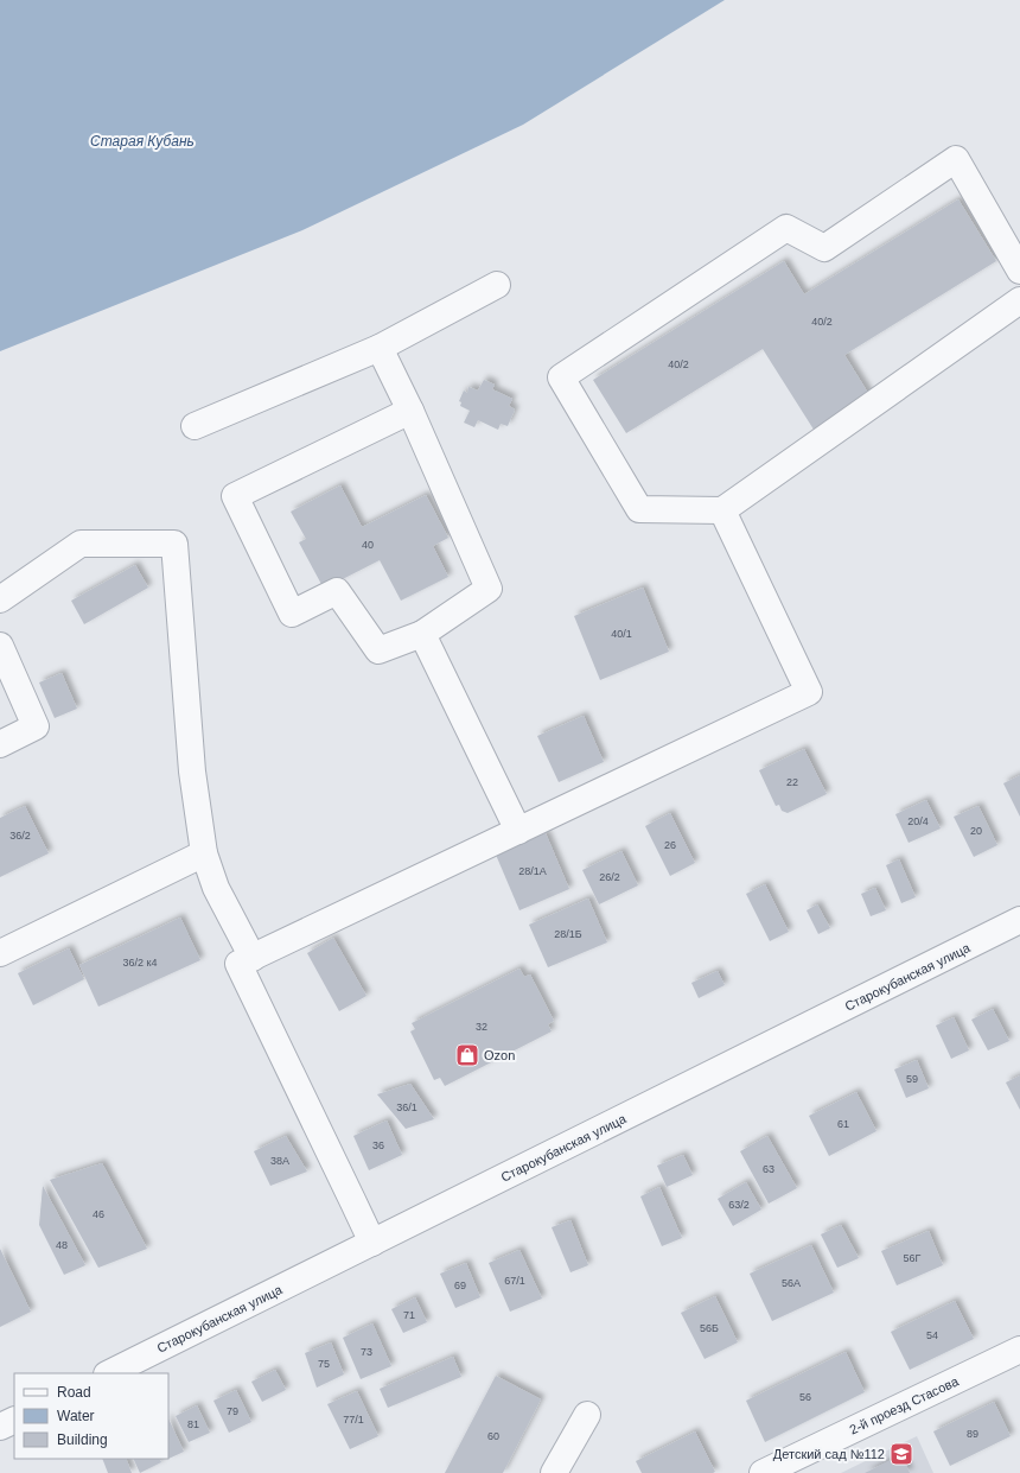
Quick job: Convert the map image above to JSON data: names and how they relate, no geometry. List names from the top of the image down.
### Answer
{
  "streets": {
    "street": ["Старокубанская улица", "2-й проезд Стасова"]
  },
  "water": ["Старая Кубань"],
  "places": {
    "shop": ["Ozon"],
    "school or university": ["Детский сад №112"]
  },
  "house_numbers": [
    "40/2",
    "40/2",
    "40",
    "40/1",
    "22",
    "20/4",
    "20",
    "36/2",
    "26",
    "28/1А",
    "26/2",
    "28/1Б",
    "36/2 к4",
    "32",
    "59",
    "36/1",
    "61",
    "36",
    "38А",
    "63",
    "63/2",
    "46",
    "48",
    "56Г",
    "67/1",
    "56А",
    "69",
    "71",
    "56Б",
    "54",
    "73",
    "75",
    "56",
    "79",
    "77/1",
    "81",
    "89",
    "60"
  ],
  "legend": ["Road", "Water", "Building"]
}
